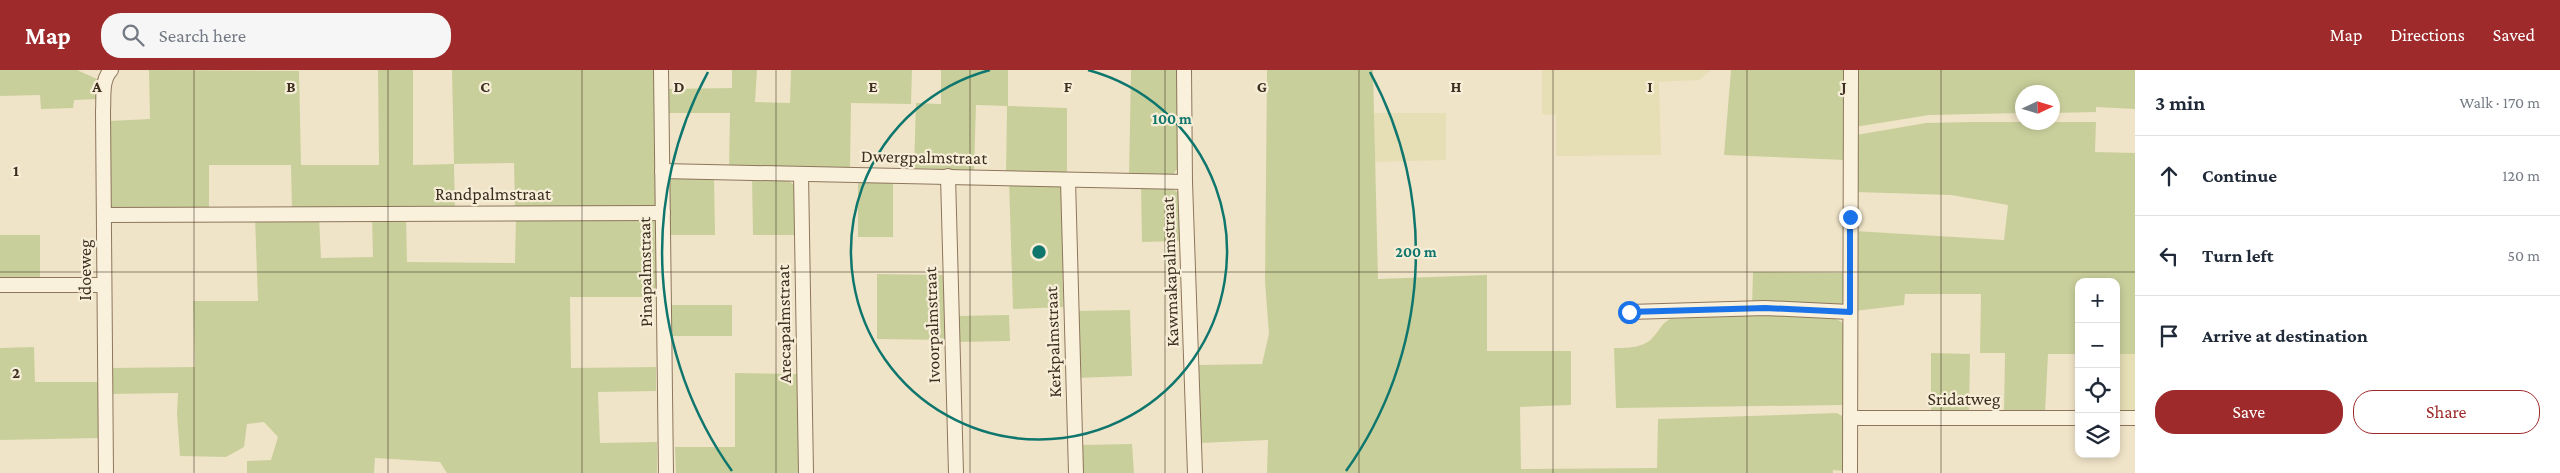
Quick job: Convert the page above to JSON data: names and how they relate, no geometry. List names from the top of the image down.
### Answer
{
  "streets": {
    "street": [
      "Dwergpalmstraat",
      "Randpalmstraat",
      "Idoeweg",
      "Pinapalmstraat",
      "Kawmakapalmstraat",
      "Arecapalmstraat",
      "Ivoorpalmstraat",
      "Kerkpalmstraat",
      "Sridatweg"
    ]
  },
  "crossings": [
    ["Dwergpalmstraat", "Pinapalmstraat"],
    ["Dwergpalmstraat", "Kawmakapalmstraat"],
    ["Dwergpalmstraat", "Arecapalmstraat"],
    ["Dwergpalmstraat", "Ivoorpalmstraat"],
    ["Dwergpalmstraat", "Kerkpalmstraat"],
    ["Randpalmstraat", "Idoeweg"],
    ["Randpalmstraat", "Pinapalmstraat"]
  ],
  "north": "right",
  "page": {
    "header": "Map",
    "search": "Search here",
    "nav": ["Map", "Directions", "Saved"],
    "heading": ["3 min", "Walk · 170 m"],
    "list": [
      ["Continue", "120 m"],
      ["Turn left", "50 m"],
      "Arrive at destination"
    ],
    "map_buttons": ["+", "−"],
    "buttons": ["Save", "Share"]
  },
  "grid": {
    "columns": [
      "A",
      "B",
      "C",
      "D",
      "E",
      "F",
      "G",
      "H",
      "I",
      "J"
    ],
    "rows": ["1", "2"]
  },
  "rings": ["100 m", "200 m"]
}
